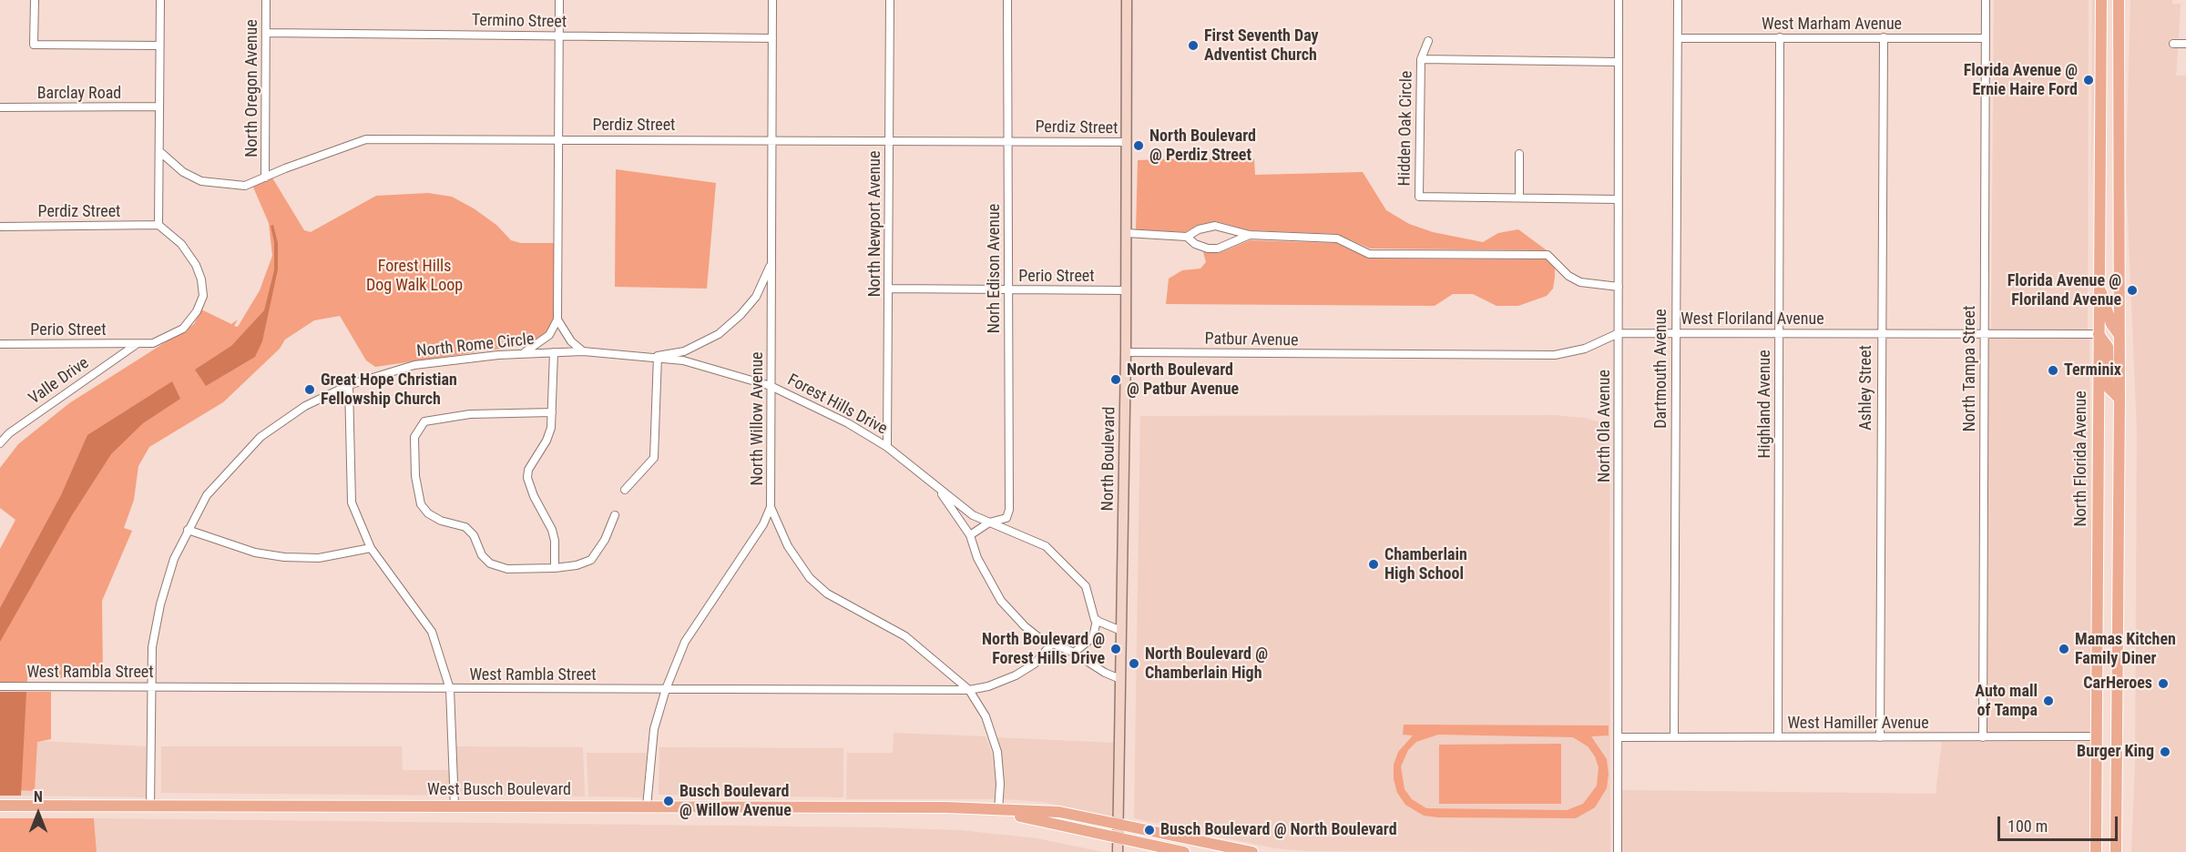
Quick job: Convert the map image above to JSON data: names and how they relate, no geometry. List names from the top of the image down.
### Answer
{
  "streets": {
    "main road": ["North Florida Avenue", "West Busch Boulevard"],
    "street": [
      "Termino Street",
      "West Marham Avenue",
      "North Oregon Avenue",
      "Barclay Road",
      "Perdiz Street",
      "Hidden Oak Circle",
      "North Newport Avenue",
      "Norh Edison Avenue",
      "Perio Street",
      "West Floriland Avenue",
      "Patbur Avenue",
      "North Rome Circle",
      "Dartmouth Avenue",
      "North Tampa Street",
      "Valle Drive",
      "Ashley Street",
      "Highland Avenue",
      "Forest Hills Drive",
      "North Willow Avenue",
      "North Ola Avenue",
      "North Boulevard",
      "West Rambla Street",
      "West Hamiller Avenue"
    ]
  },
  "crossings": [
    ["Termino Street", "North Oregon Avenue"],
    ["Termino Street", "North Willow Avenue"],
    ["West Marham Avenue", "Dartmouth Avenue"],
    ["West Marham Avenue", "North Tampa Street"],
    ["West Marham Avenue", "Ashley Street"],
    ["West Marham Avenue", "Highland Avenue"],
    ["North Oregon Avenue", "Perdiz Street"],
    ["Perdiz Street", "North Newport Avenue"],
    ["Perdiz Street", "Norh Edison Avenue"],
    ["Perdiz Street", "North Willow Avenue"],
    ["Perdiz Street", "North Boulevard"],
    ["Hidden Oak Circle", "North Ola Avenue"],
    ["North Newport Avenue", "Perio Street"],
    ["North Newport Avenue", "Forest Hills Drive"],
    ["Norh Edison Avenue", "Perio Street"],
    ["Norh Edison Avenue", "Forest Hills Drive"],
    ["Perio Street", "Valle Drive"],
    ["Perio Street", "North Boulevard"],
    ["West Floriland Avenue", "Patbur Avenue"],
    ["West Floriland Avenue", "Dartmouth Avenue"],
    ["West Floriland Avenue", "North Tampa Street"],
    ["West Floriland Avenue", "Ashley Street"],
    ["West Floriland Avenue", "Highland Avenue"],
    ["West Floriland Avenue", "North Ola Avenue"],
    ["West Floriland Avenue", "North Florida Avenue"],
    ["Patbur Avenue", "North Boulevard"],
    ["North Rome Circle", "Forest Hills Drive"],
    ["North Rome Circle", "West Rambla Street"],
    ["North Rome Circle", "West Busch Boulevard"],
    ["Dartmouth Avenue", "West Hamiller Avenue"],
    ["North Tampa Street", "West Hamiller Avenue"],
    ["Ashley Street", "West Hamiller Avenue"],
    ["Highland Avenue", "West Hamiller Avenue"],
    ["Forest Hills Drive", "North Willow Avenue"],
    ["North Willow Avenue", "West Rambla Street"],
    ["North Willow Avenue", "West Busch Boulevard"],
    ["North Ola Avenue", "West Hamiller Avenue"],
    ["North Boulevard", "West Busch Boulevard"],
    ["North Florida Avenue", "West Hamiller Avenue"]
  ],
  "parks": ["Forest Hills Dog Walk Loop"],
  "places": [
    "First Seventh Day Adventist Church",
    "Florida Avenue @ Ernie Haire Ford",
    "North Boulevard @ Perdiz Street",
    "Florida Avenue @ Floriland Avenue",
    "Terminix",
    "North Boulevard @ Patbur Avenue",
    "Great Hope Christian Fellowship Church",
    "Chamberlain High School",
    "North Boulevard @ Forest Hills Drive",
    "Mamas Kitchen Family Diner",
    "North Boulevard @ Chamberlain High",
    "CarHeroes",
    "Auto mall of Tampa",
    "Burger King",
    "Busch Boulevard @ Willow Avenue",
    "Busch Boulevard @ North Boulevard"
  ],
  "scale_bar": "100 m",
  "north": "top"
}
